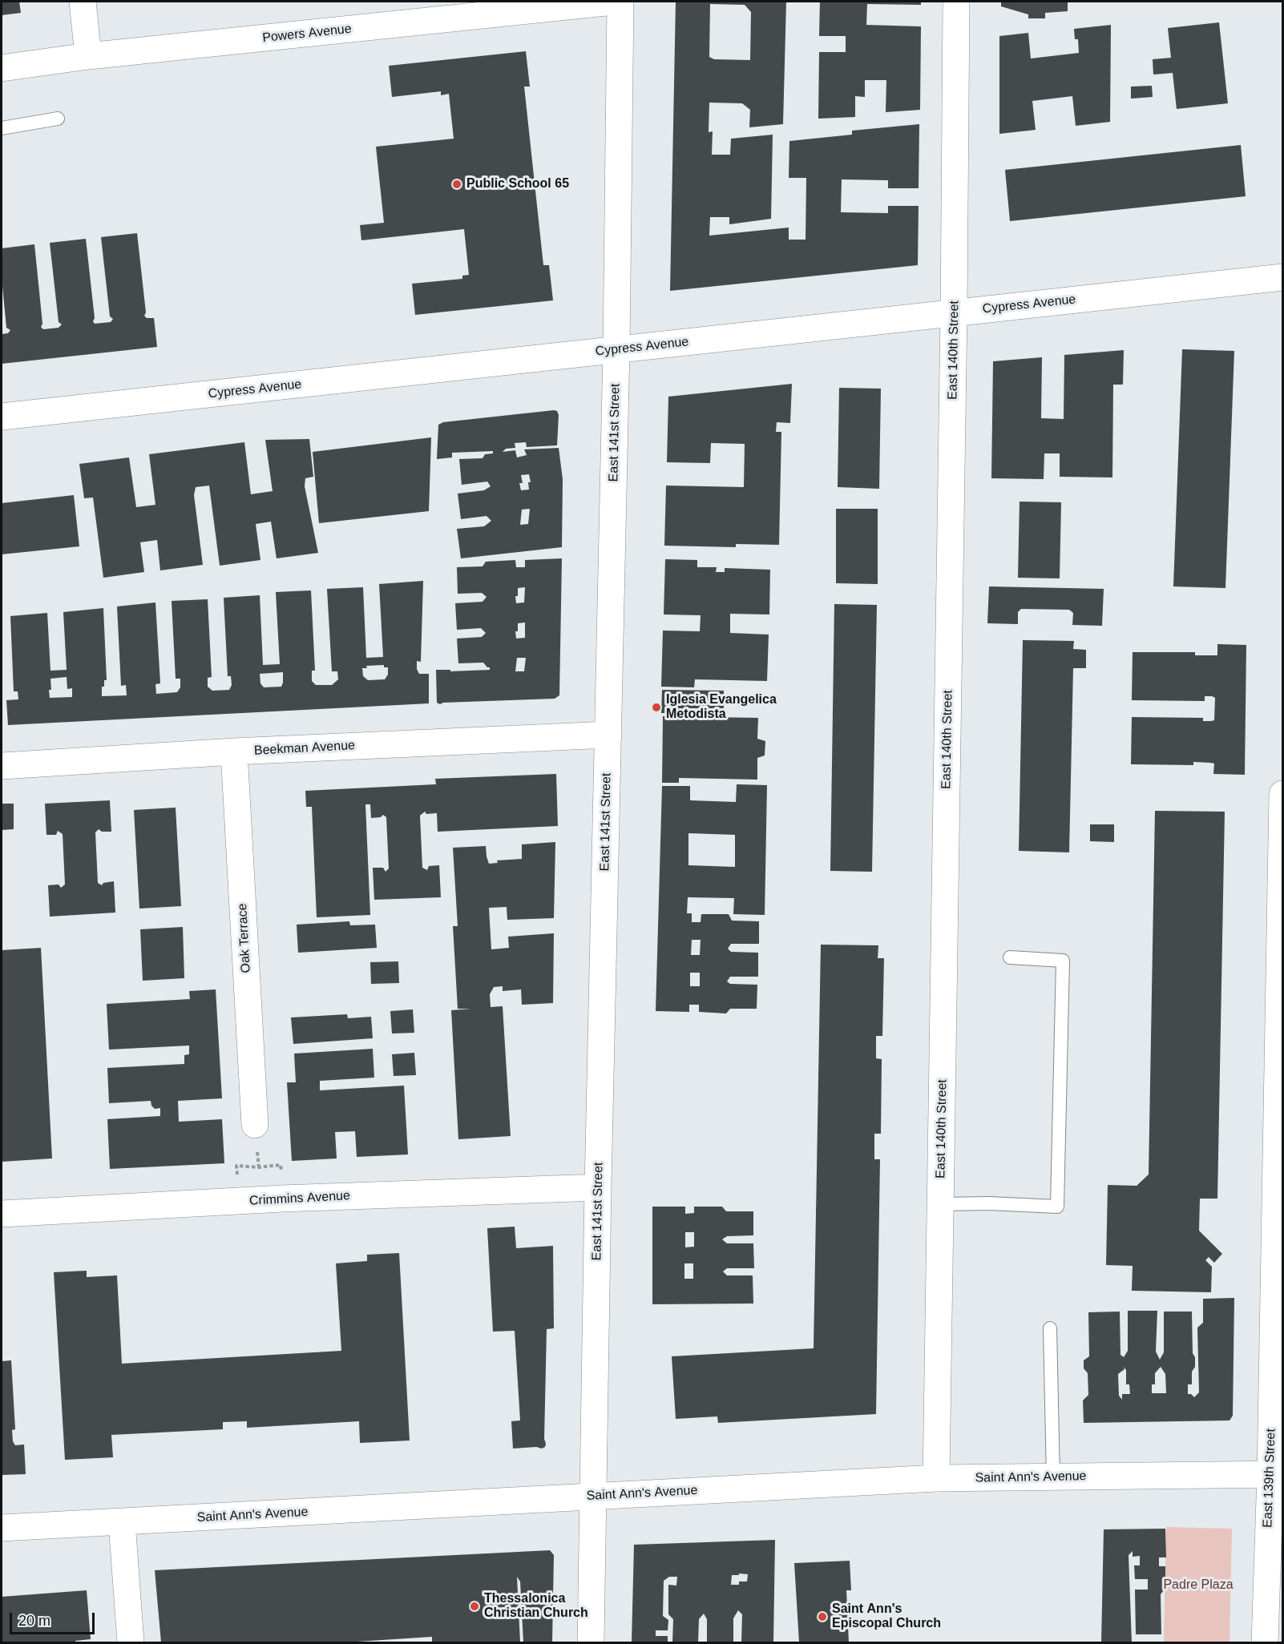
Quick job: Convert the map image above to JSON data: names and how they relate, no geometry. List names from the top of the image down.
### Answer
{
  "streets": {
    "street": [
      "Powers Avenue",
      "Cypress Avenue",
      "East 140th Street",
      "East 141st Street",
      "Beekman Avenue",
      "Oak Terrace",
      "Crimmins Avenue",
      "Saint Ann's Avenue",
      "East 139th Street"
    ]
  },
  "crossings": [
    ["Cypress Avenue", "East 140th Street"],
    ["Cypress Avenue", "East 141st Street"],
    ["East 140th Street", "Saint Ann's Avenue"],
    ["East 141st Street", "Beekman Avenue"],
    ["East 141st Street", "Crimmins Avenue"],
    ["East 141st Street", "Saint Ann's Avenue"],
    ["Beekman Avenue", "Oak Terrace"],
    ["Saint Ann's Avenue", "East 139th Street"]
  ],
  "parks": ["Padre Plaza"],
  "places": [
    "Public School 65",
    "Iglesia Evangelica Metodista",
    "Thessalonica Christian Church",
    "Saint Ann's Episcopal Church"
  ],
  "scale_bar": "20 m"
}
